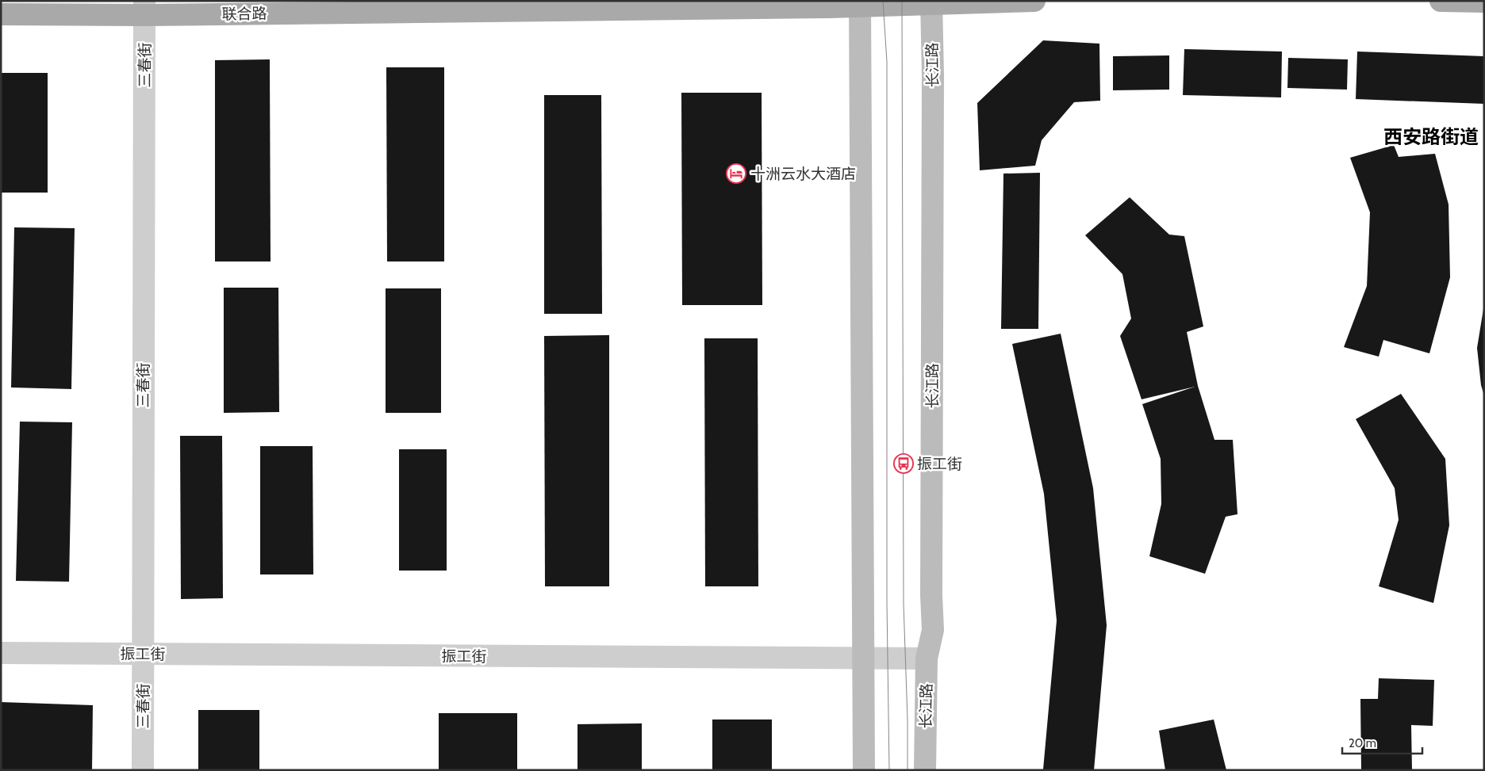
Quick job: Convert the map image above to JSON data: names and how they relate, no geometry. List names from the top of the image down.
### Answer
{
  "streets": {
    "main road": ["联合路", "长江路"],
    "street": ["三春街", "振工街"]
  },
  "crossings": [
    ["联合路", "三春街"],
    ["联合路", "长江路"],
    ["三春街", "振工街"],
    ["长江路", "振工街"]
  ],
  "districts": ["西安路街道"],
  "places": {
    "hotel": ["十洲云水大酒店"],
    "bus stop": ["振工街"]
  },
  "scale_bar": "20 m"
}
